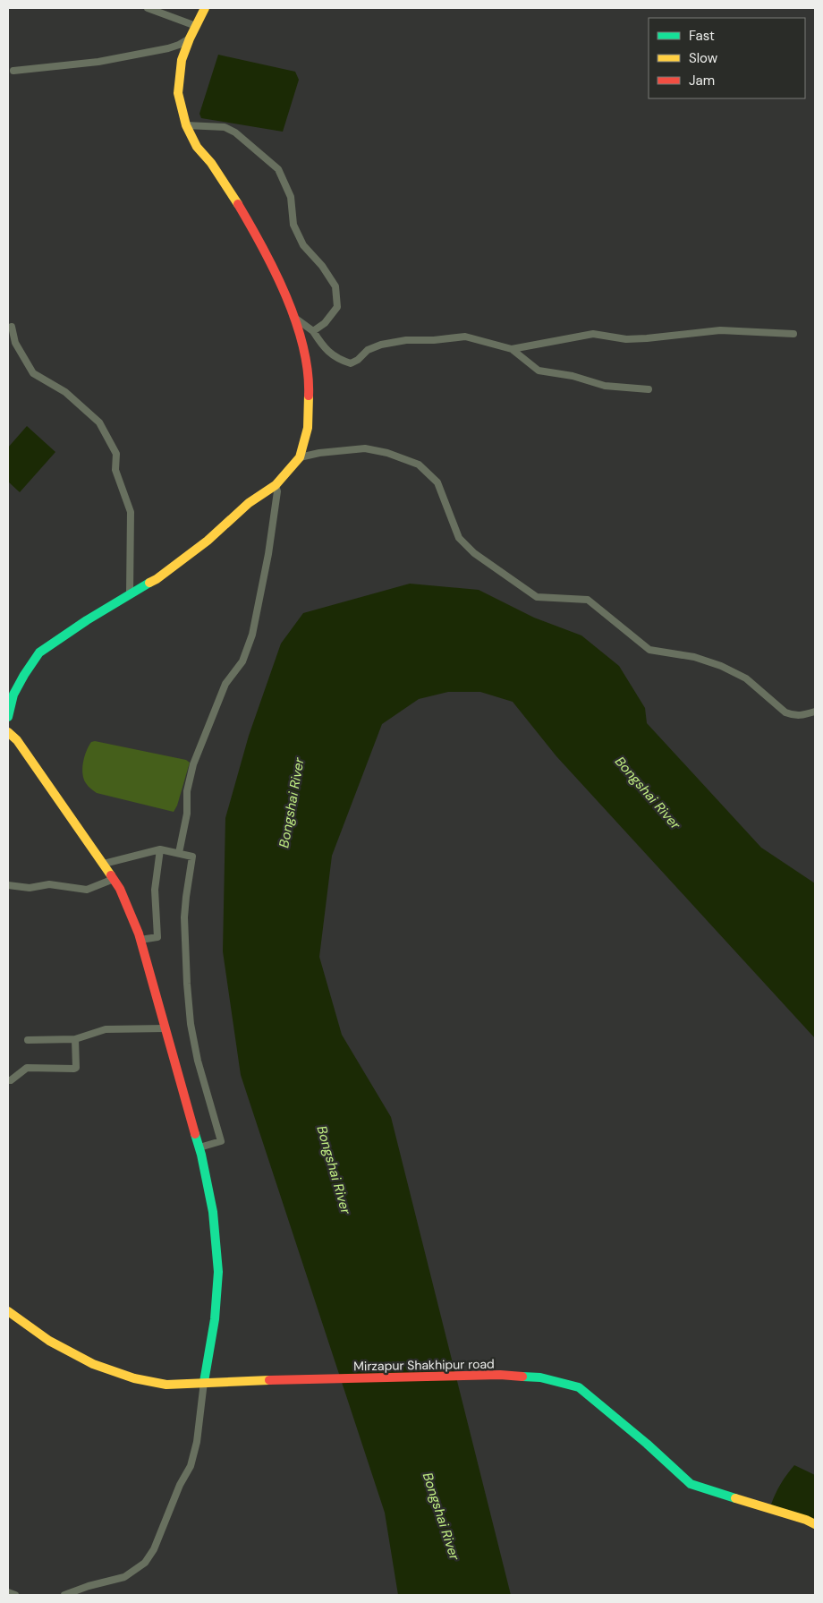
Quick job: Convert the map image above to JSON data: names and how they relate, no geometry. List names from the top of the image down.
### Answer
{
  "streets": {
    "street": ["Mirzapur Shakhipur road"]
  },
  "water": ["Bongshai River"],
  "legend": ["Fast", "Slow", "Jam"]
}
